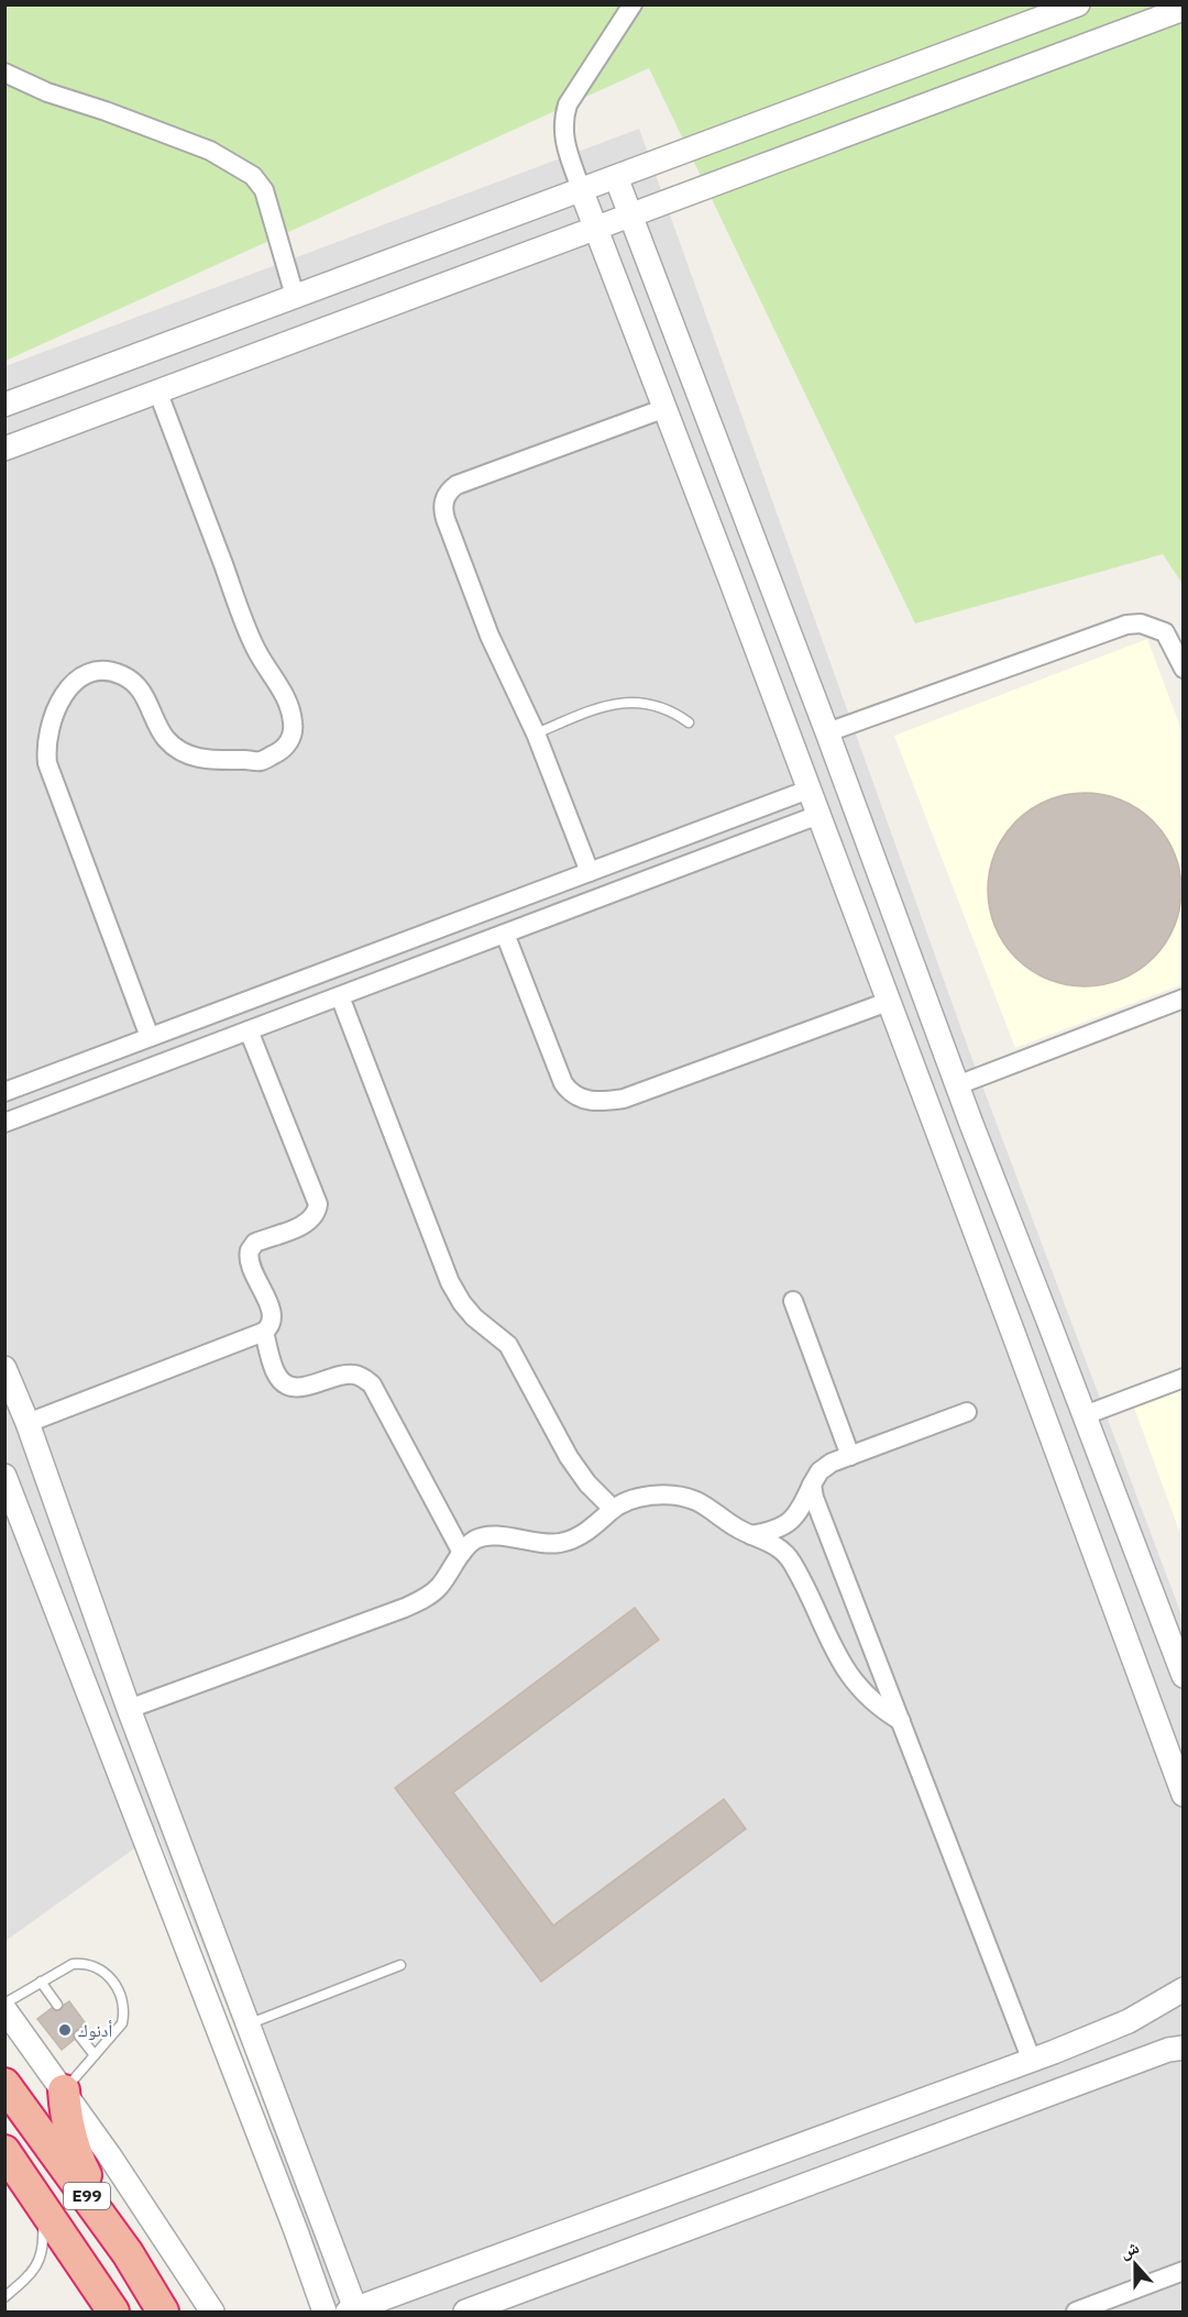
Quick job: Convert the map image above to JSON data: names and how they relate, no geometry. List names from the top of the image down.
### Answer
{
  "streets": {
    "highway": ["E99"]
  },
  "places": ["أدنوك"],
  "north": "top"
}
